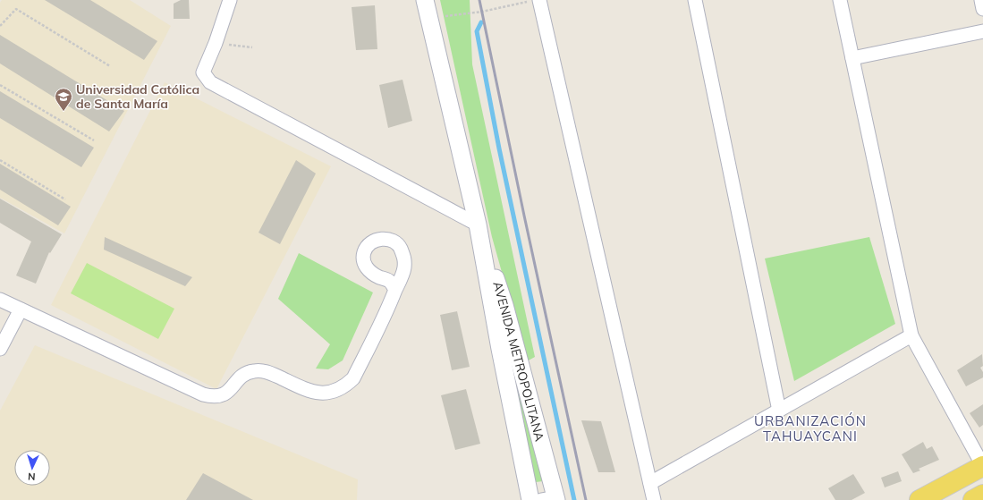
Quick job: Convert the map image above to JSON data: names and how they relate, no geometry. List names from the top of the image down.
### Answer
{
  "streets": {
    "street": ["AVENIDA METROPOLITANA"]
  },
  "districts": ["URBANIZACIÓN TAHUAYCANI"],
  "places": {
    "school or university": ["Universidad Católica de Santa María"]
  },
  "north": "bottom"
}
